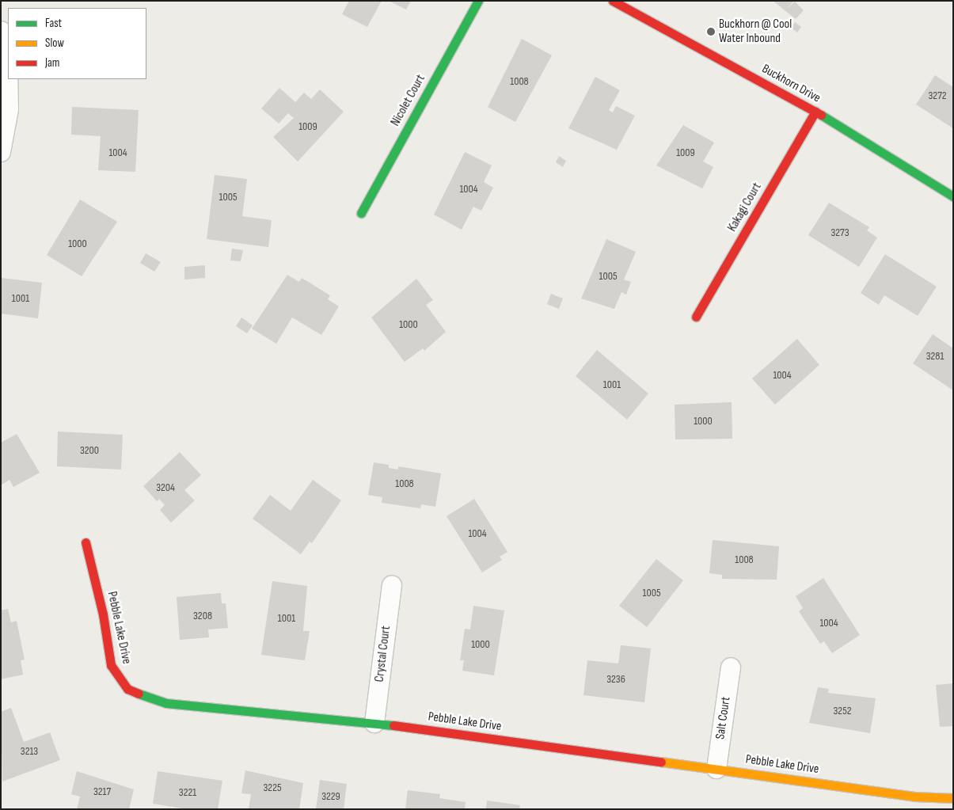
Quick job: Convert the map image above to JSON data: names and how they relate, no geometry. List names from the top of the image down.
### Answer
{
  "streets": {
    "street": [
      "Buckhorn Drive",
      "Nicolet Court",
      "Kakagi Court",
      "Pebble Lake Drive",
      "Crystal Court",
      "Salt Court"
    ]
  },
  "crossings": [
    ["Buckhorn Drive", "Kakagi Court"],
    ["Pebble Lake Drive", "Crystal Court"],
    ["Pebble Lake Drive", "Salt Court"]
  ],
  "places": ["Buckhorn @ Cool Water Inbound"],
  "house_numbers": [
    "1008",
    "3272",
    "1009",
    "1004",
    "1009",
    "1004",
    "1005",
    "3273",
    "1000",
    "1005",
    "1001",
    "1000",
    "3281",
    "1004",
    "1001",
    "1000",
    "3200",
    "1008",
    "3204",
    "1004",
    "1008",
    "1005",
    "3208",
    "1001",
    "1004",
    "1000",
    "3236",
    "3252",
    "3213",
    "3225",
    "3217",
    "3221",
    "3229"
  ],
  "legend": ["Fast", "Slow", "Jam"]
}
